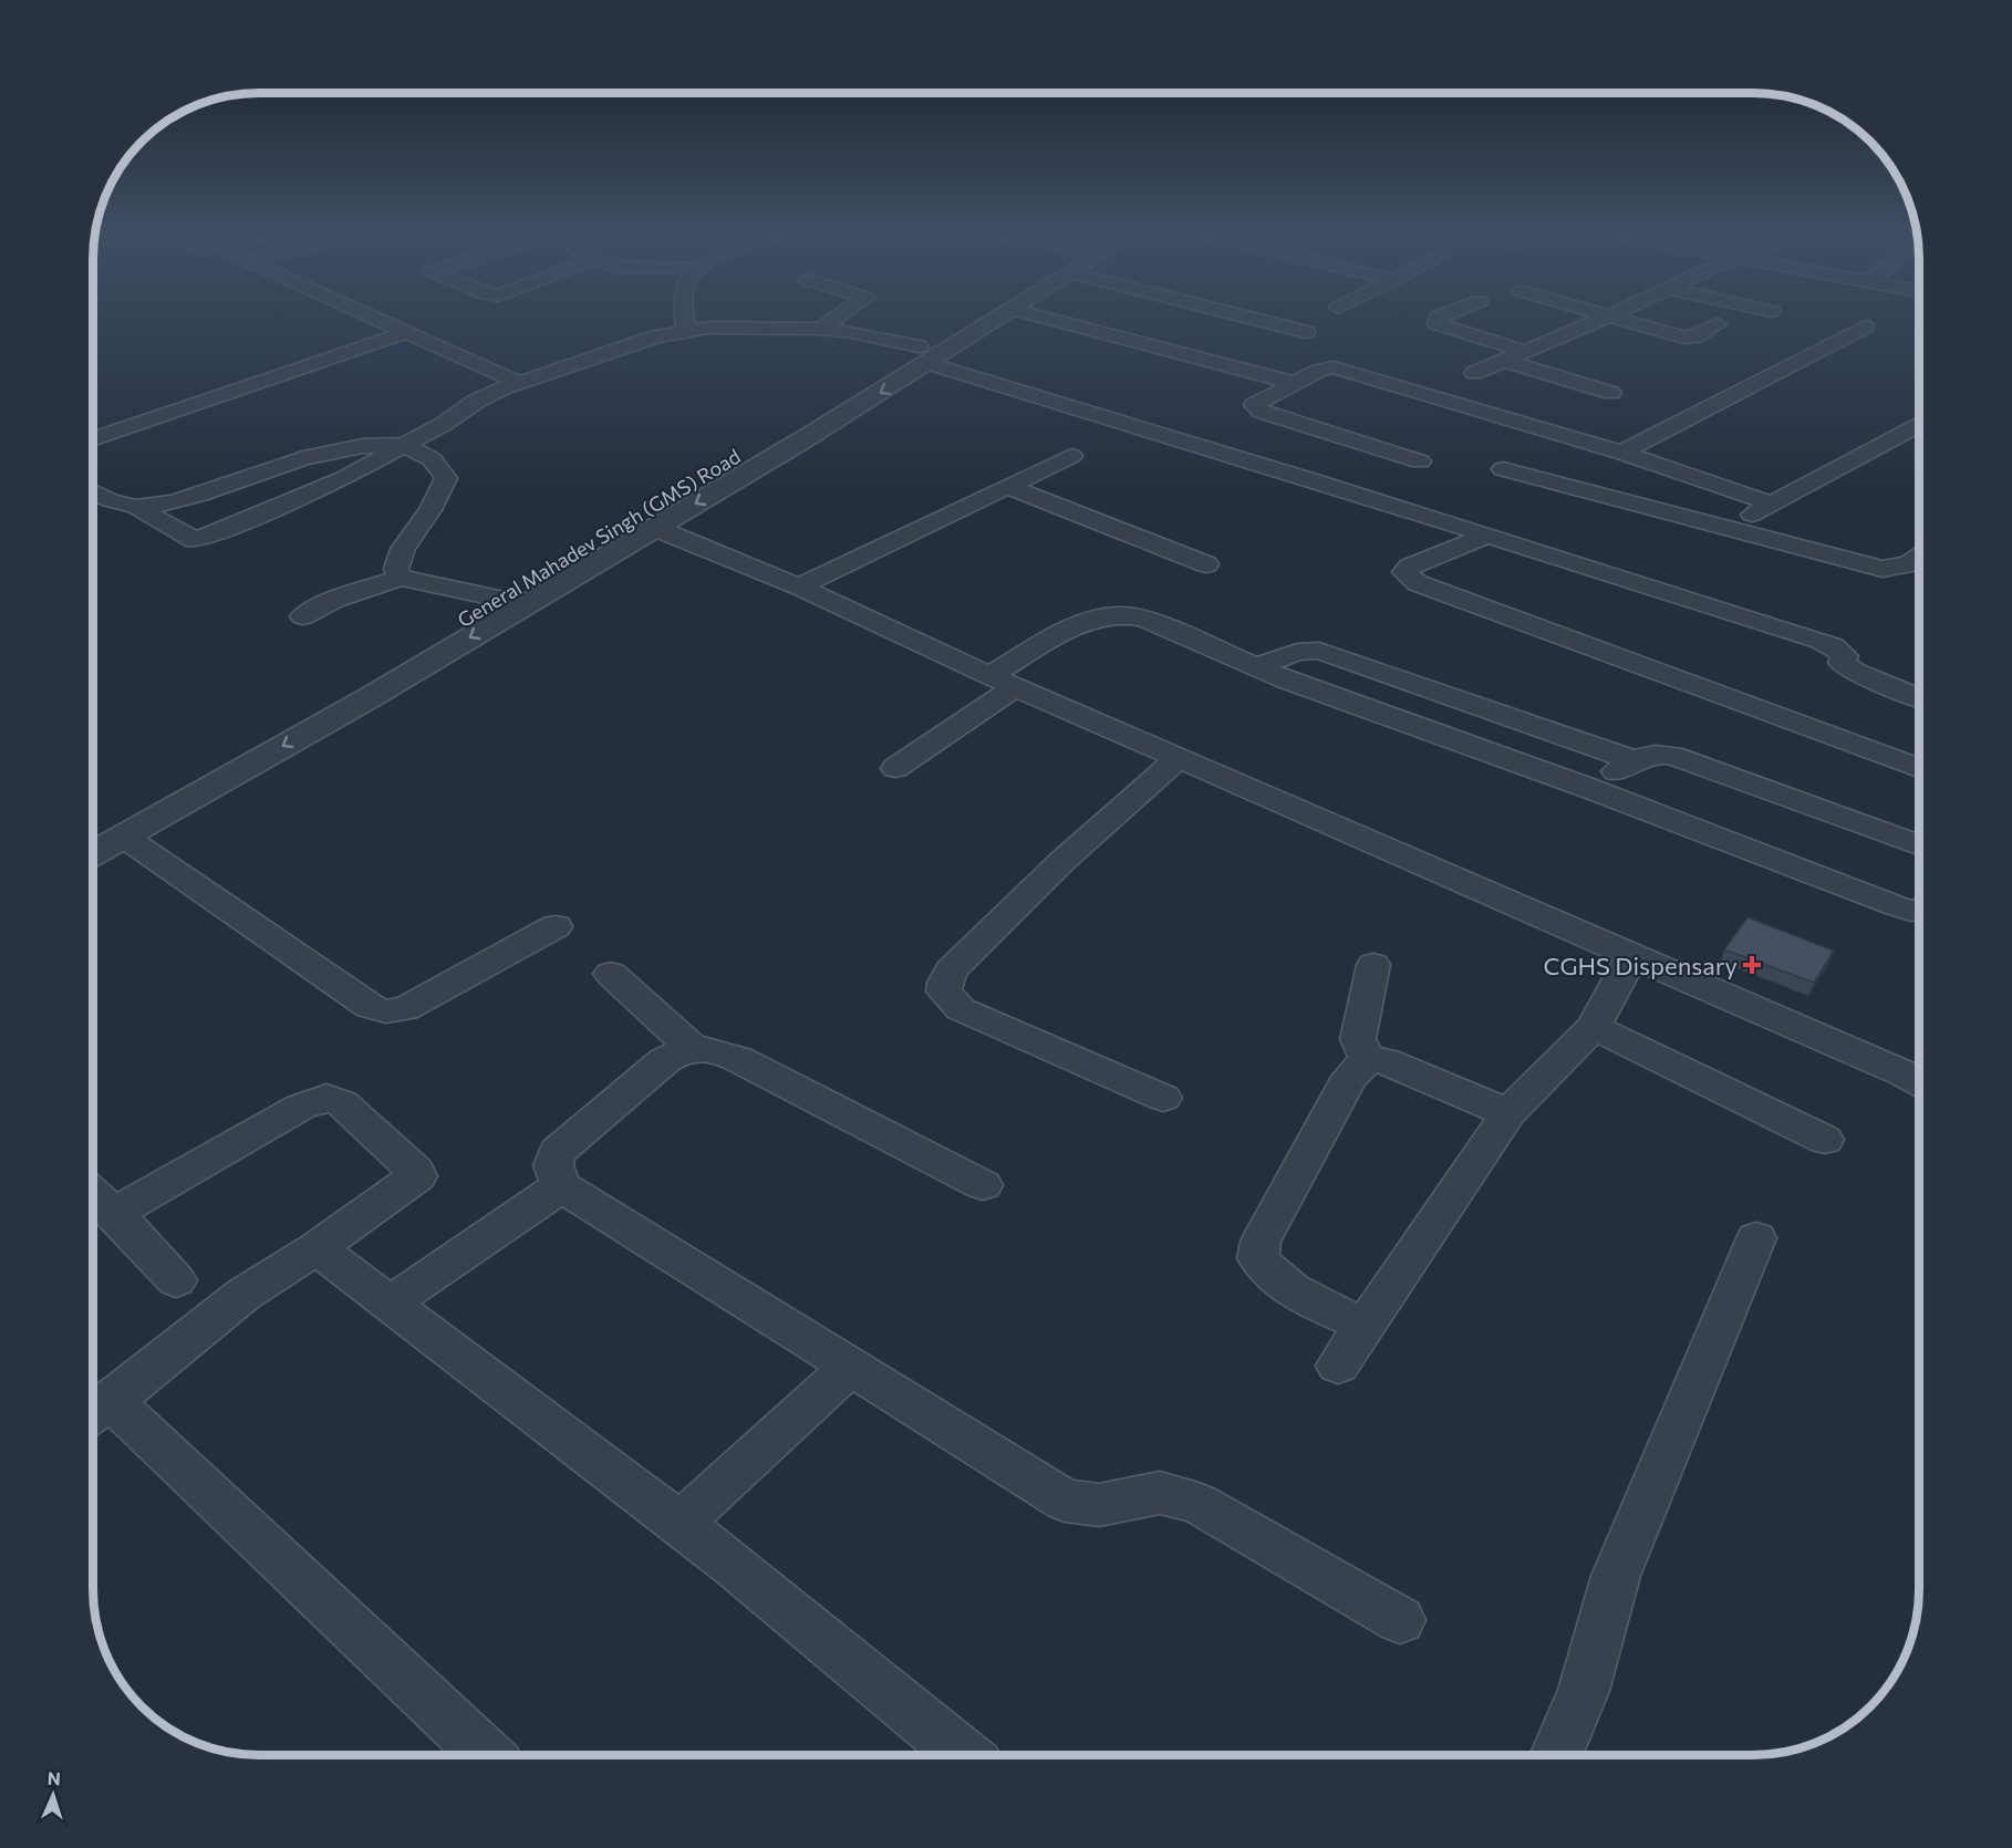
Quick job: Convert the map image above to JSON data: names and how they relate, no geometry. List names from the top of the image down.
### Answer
{
  "streets": {
    "street": ["General Mahadev Singh (GMS) Road"]
  },
  "places": {
    "health": ["CGHS Dispensary"]
  },
  "north": "top"
}
